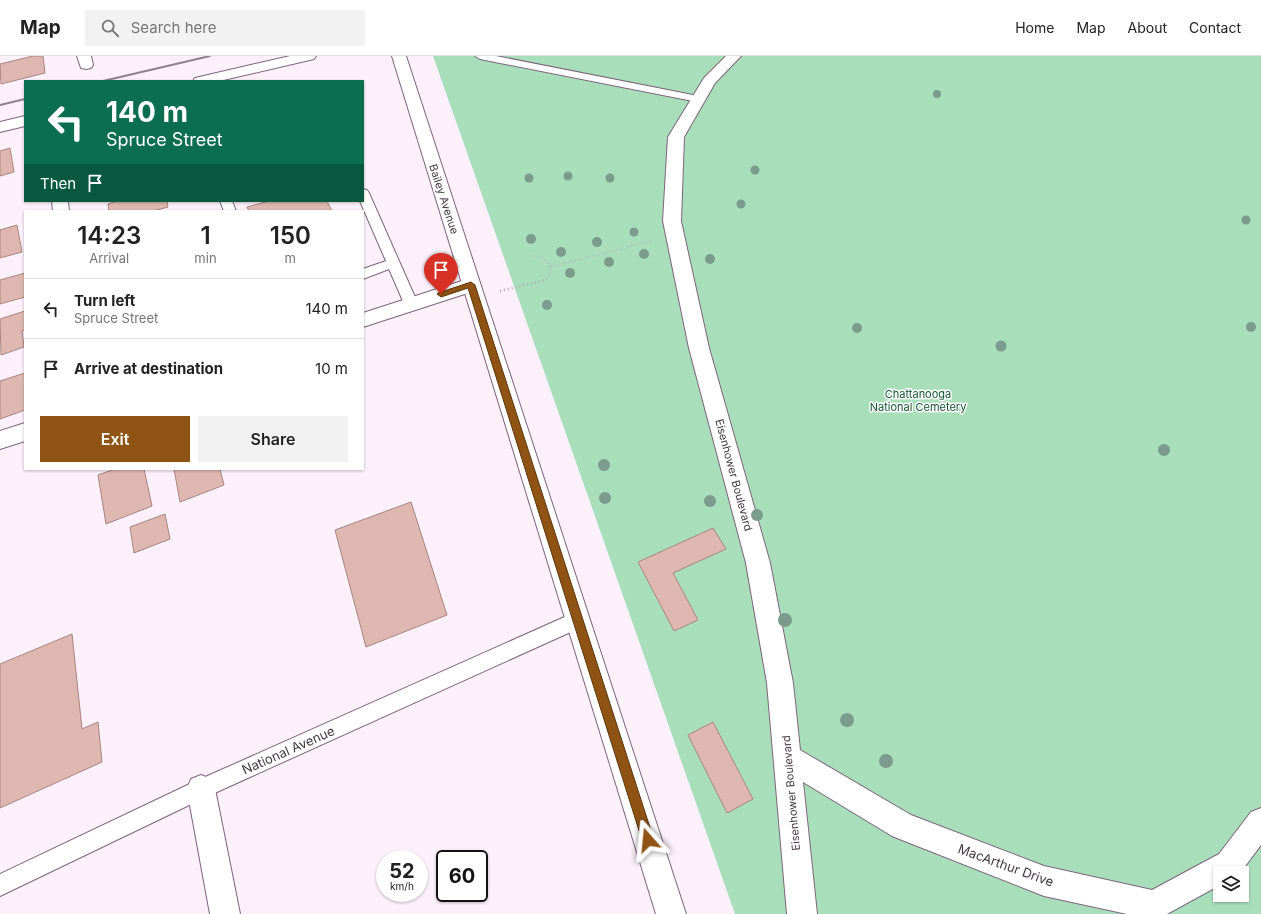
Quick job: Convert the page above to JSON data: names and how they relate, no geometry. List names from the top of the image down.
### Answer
{
  "streets": {
    "street": ["Bailey Avenue", "Eisenhower Boulevard", "MacArthur Drive"],
    "lane": ["National Avenue"]
  },
  "crossings": [
    ["Bailey Avenue", "National Avenue"],
    ["Eisenhower Boulevard", "MacArthur Drive"]
  ],
  "parks": ["Chattanooga National Cemetery"],
  "page": {
    "header": "Map",
    "search": "Search here",
    "nav": [
      "Home",
      "Map",
      "About",
      "Contact"
    ],
    "turn": ["140 m", "Spruce Street"],
    "then": "Then",
    "eta": [
      "14:23",
      "Arrival",
      "1",
      "min",
      "150",
      "m"
    ],
    "list": [
      {
        "name": "Turn left",
        "note": "Spruce Street",
        "value": "140 m"
      },
      {
        "name": "Arrive at destination",
        "value": "10 m"
      }
    ],
    "buttons": ["Exit", "Share"],
    "speed": "52 km/h",
    "limit": "60"
  }
}
